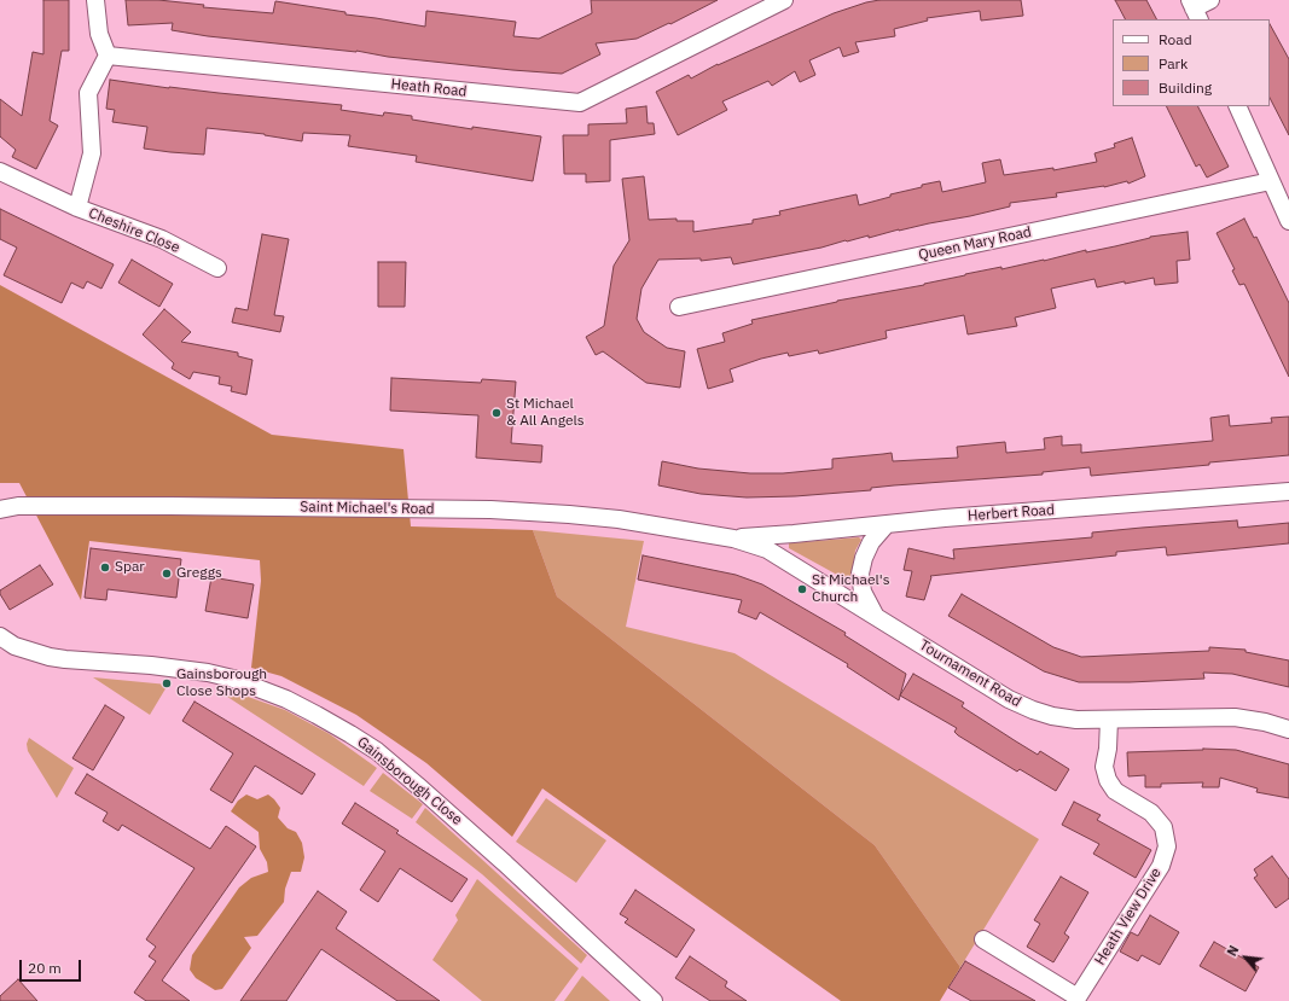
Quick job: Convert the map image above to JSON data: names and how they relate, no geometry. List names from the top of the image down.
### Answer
{
  "streets": {
    "street": [
      "Heath Road",
      "Cheshire Close",
      "Queen Mary Road",
      "Saint Michael's Road",
      "Herbert Road",
      "Tournament Road",
      "Gainsborough Close",
      "Heath View Drive"
    ]
  },
  "crossings": [
    ["Heath Road", "Cheshire Close"],
    ["Saint Michael's Road", "Herbert Road"],
    ["Saint Michael's Road", "Tournament Road"],
    ["Herbert Road", "Tournament Road"],
    ["Tournament Road", "Heath View Drive"]
  ],
  "places": [
    "St Michael & All Angels",
    "Spar",
    "Greggs",
    "St Michael's Church",
    "Gainsborough Close Shops"
  ],
  "legend": ["Road", "Park", "Building"],
  "scale_bar": "20 m",
  "north": "top left"
}
